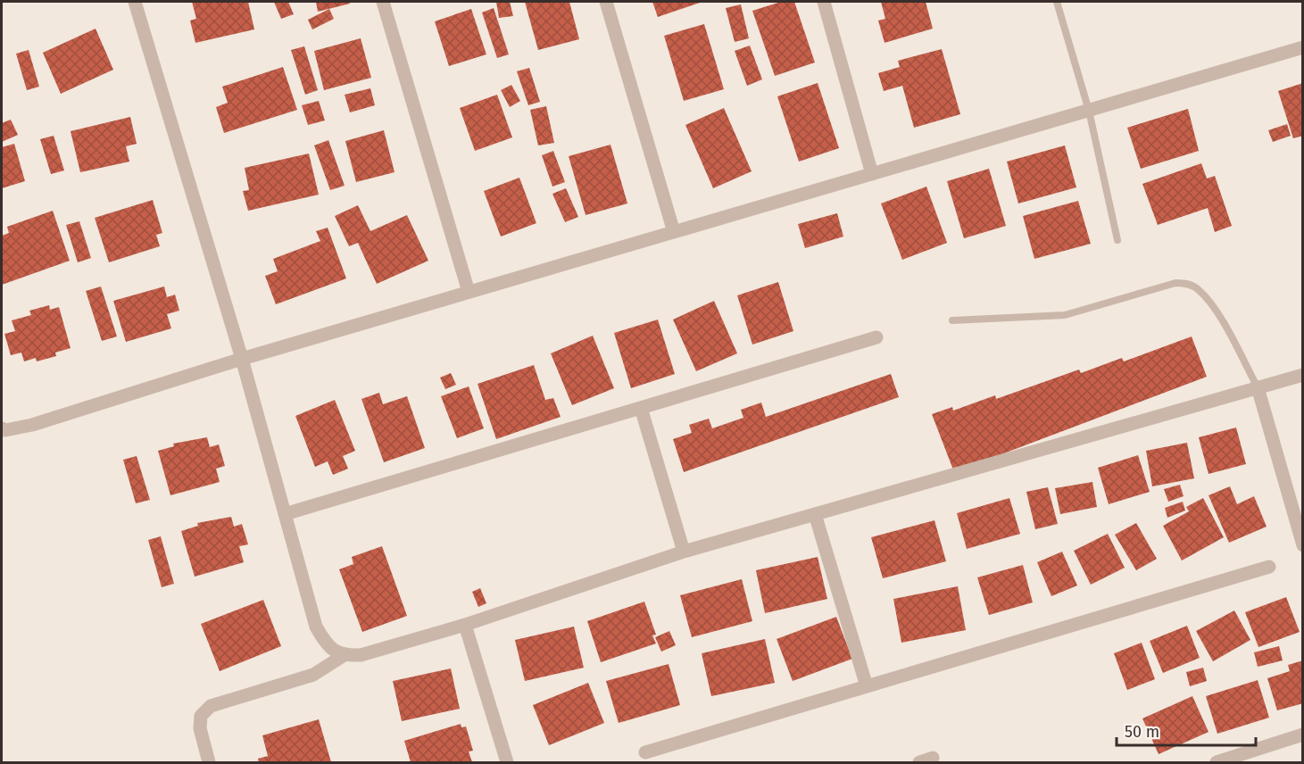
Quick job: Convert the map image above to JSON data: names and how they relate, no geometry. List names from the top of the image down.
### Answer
{
  "scale_bar": "50 m"
}
